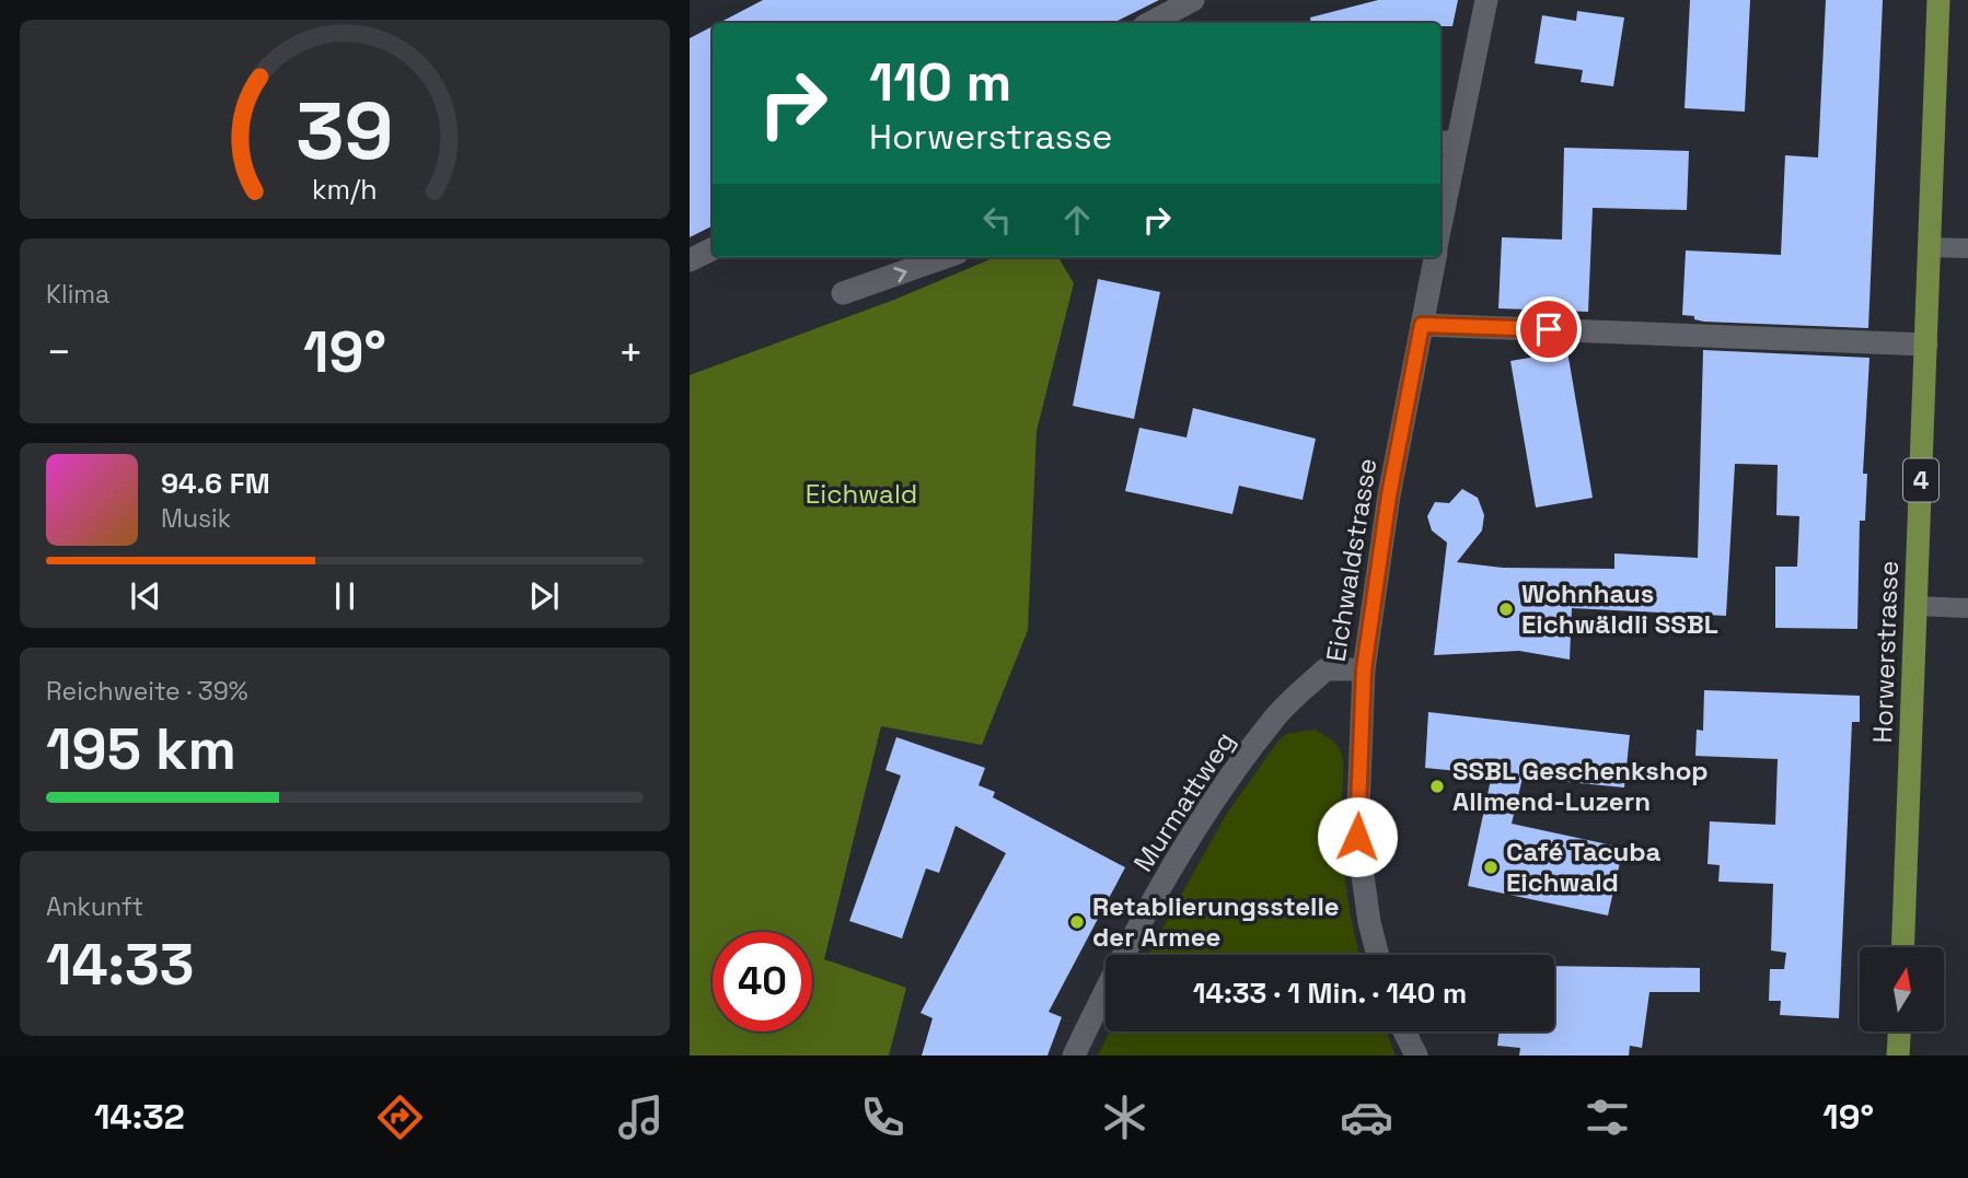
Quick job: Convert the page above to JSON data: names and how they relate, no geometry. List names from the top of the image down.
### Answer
{
  "streets": {
    "main road": ["4", "Horwerstrasse"],
    "street": ["Eichwaldstrasse", "Murmattweg"]
  },
  "crossings": [
    ["Eichwaldstrasse", "Murmattweg"]
  ],
  "parks": ["Eichwald"],
  "places": [
    "Wohnhaus Eichwäldli SSBL",
    "SSBL Geschenkshop Allmend-Luzern",
    "Café Tacuba Eichwald",
    "Retablierungsstelle der Armee"
  ],
  "north": "top",
  "page": {
    "turn": ["110 m", "Horwerstrasse"],
    "tile": [
      "Klima",
      ["Reichweite · 39%", "195 km"],
      ["Ankunft", "14:33"]
    ],
    "heat": ["−", "19°", "+"],
    "song": ["94.6 FM", "Musik"],
    "limit": "40",
    "trip": "14:33 · 1 Min. · 140 m",
    "tabs": ["14:32", "19°"],
    "gauge": ["39", "km/h"]
  }
}
